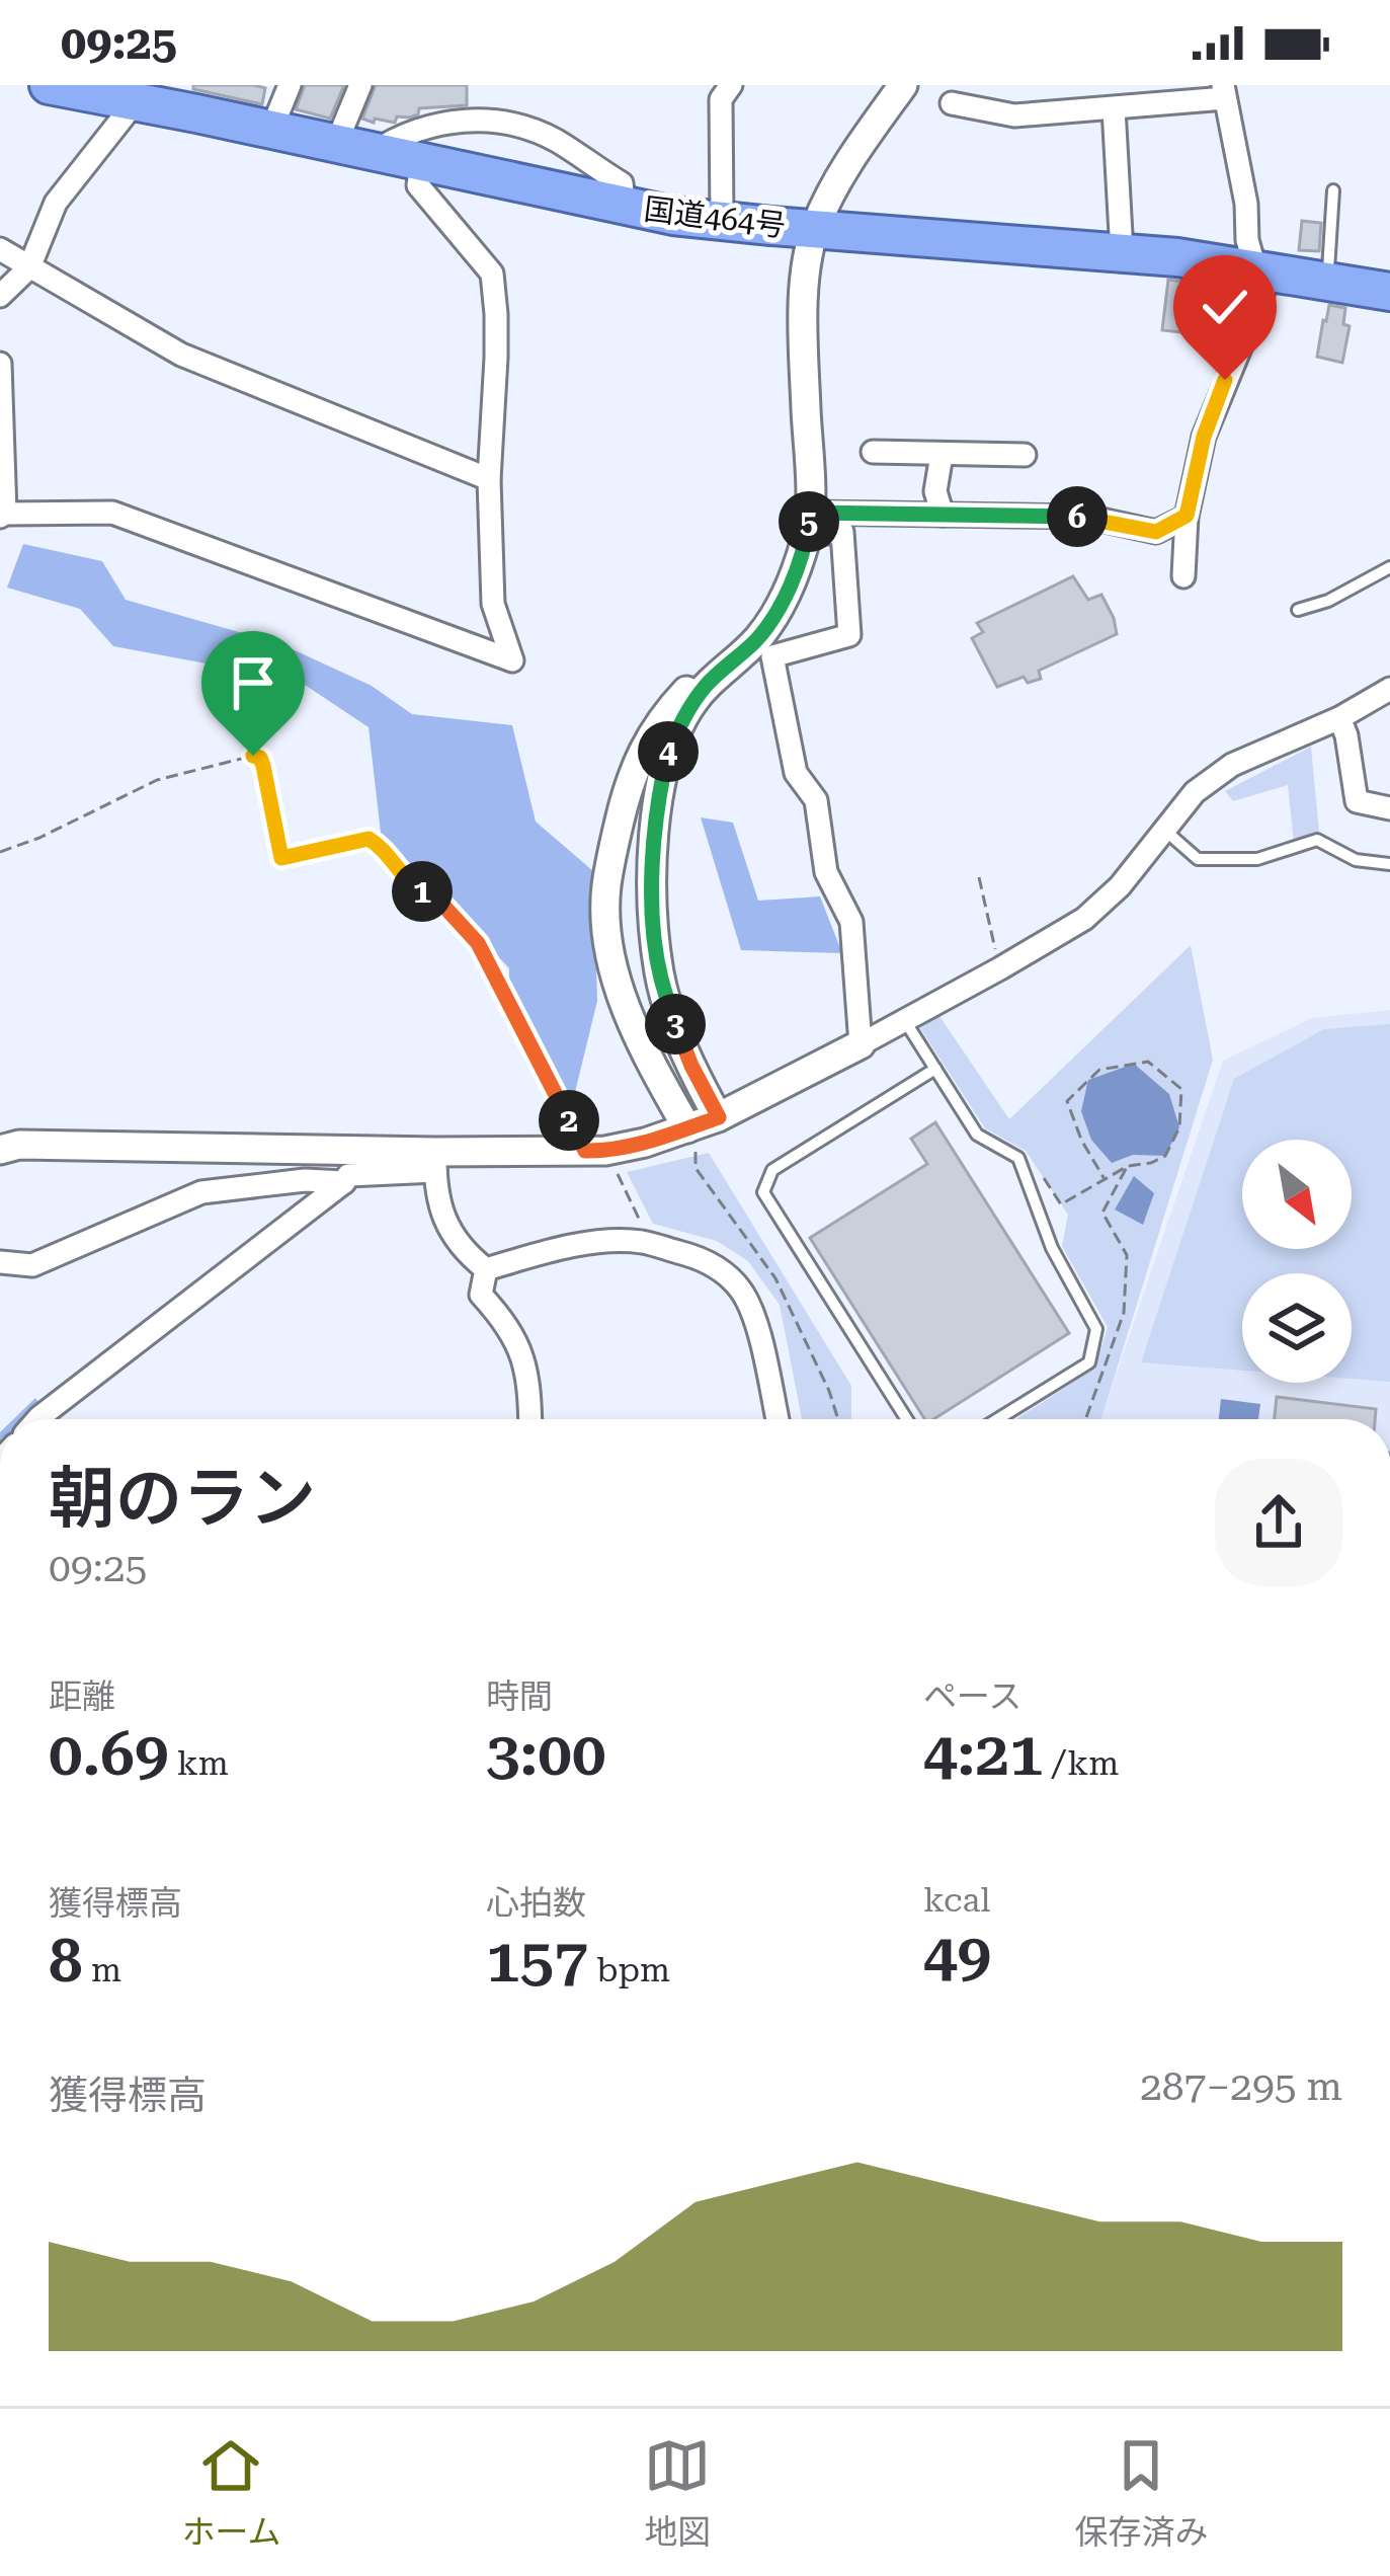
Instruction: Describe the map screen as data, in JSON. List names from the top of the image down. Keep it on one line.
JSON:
{"streets":{"highway":["国道464号"]},"north":"bottom right","page":{"status":"09:25","pins":["6","5","4","1","3","2"],"heading":["朝のラン","09:25"],"stats":[["距離","0.69 km"],["時間","3:00"],["ペース","4:21 /km"],["獲得標高","8 m"],["心拍数","157 bpm"],["kcal","49"]],"chart":["獲得標高","287–295 m"],"tabs":["ホーム","地図","保存済み"]}}
